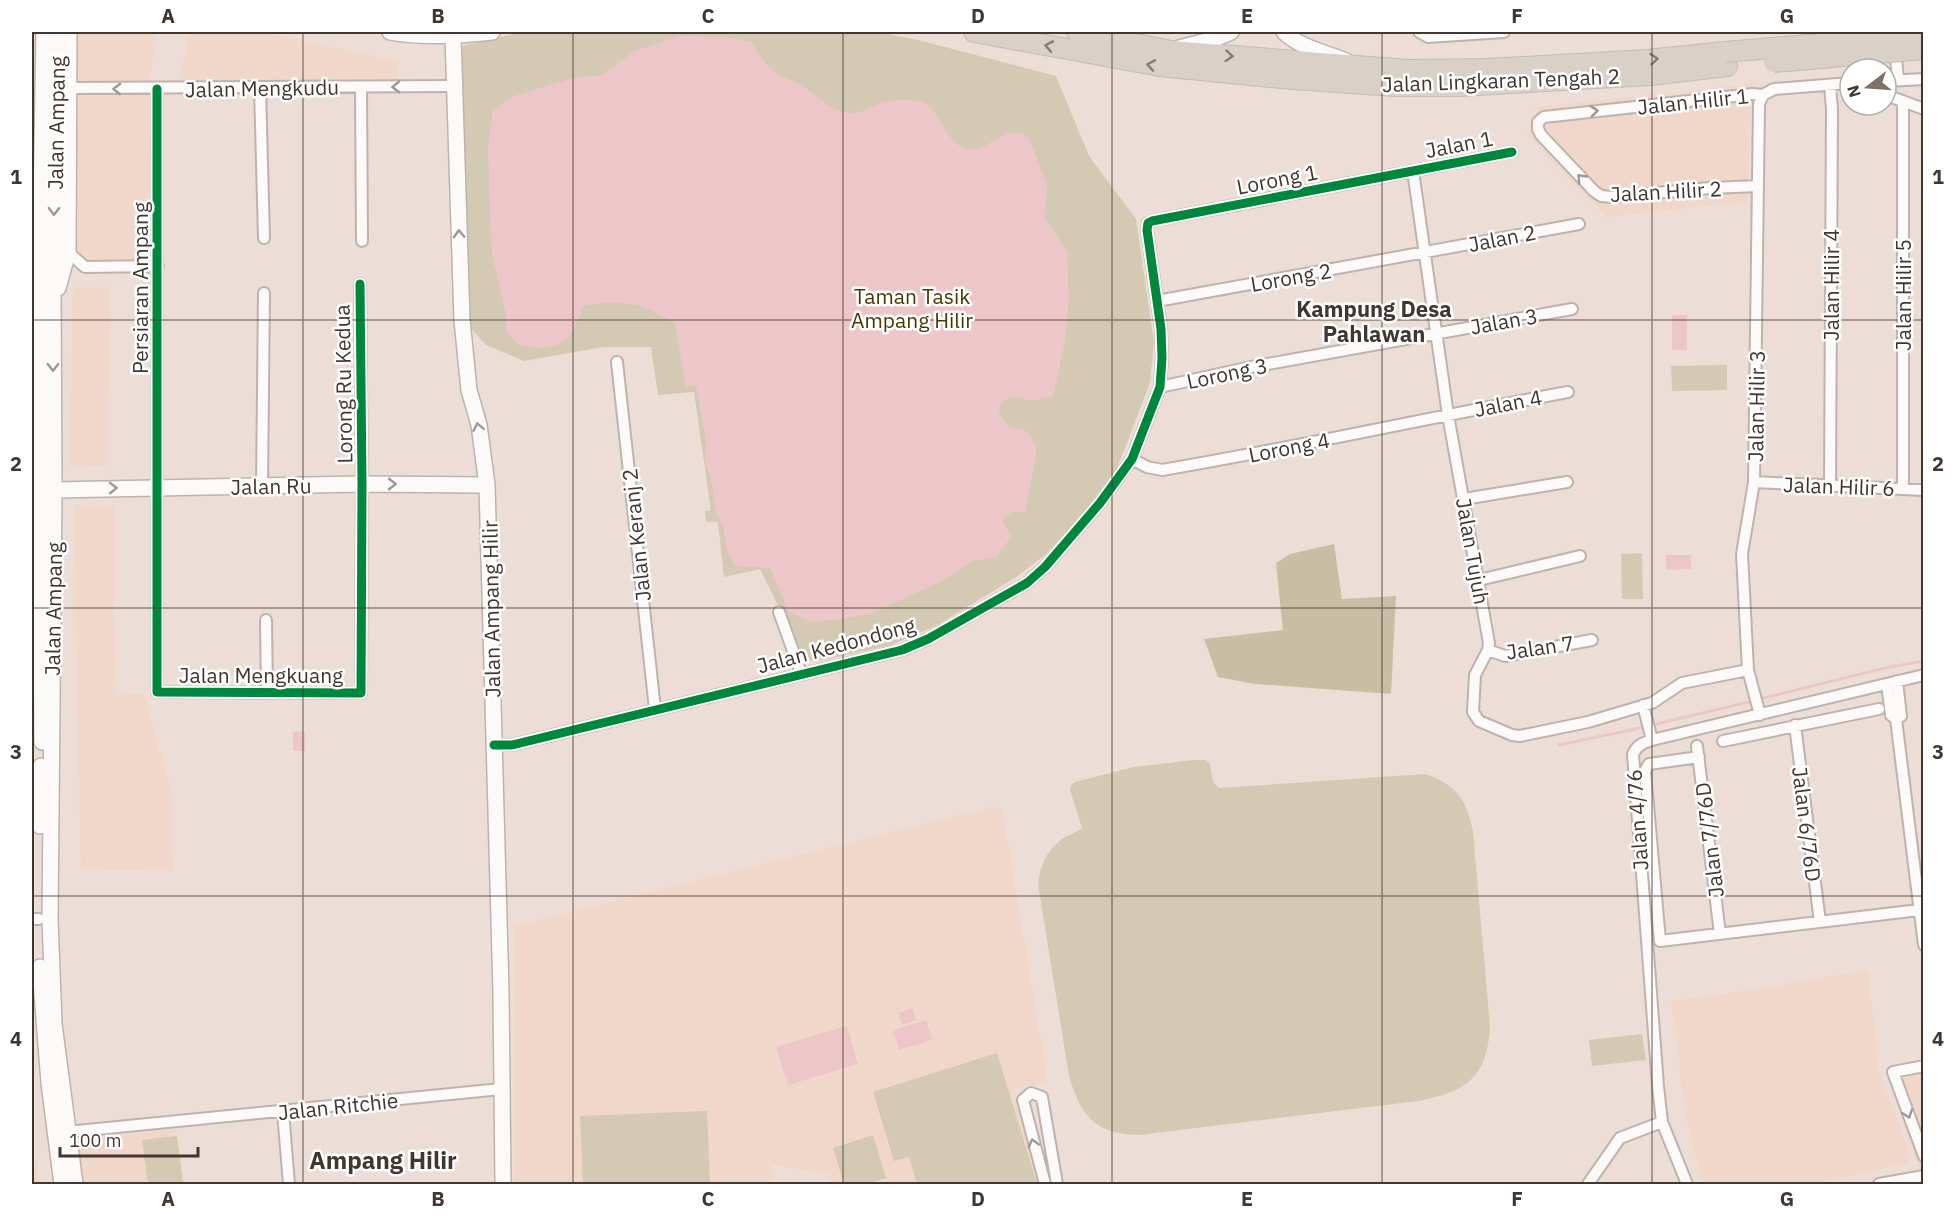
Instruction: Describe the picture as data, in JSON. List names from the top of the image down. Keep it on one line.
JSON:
{"streets":{"highway":["Jalan Lingkaran Tengah 2"],"main road":["Jalan Ampang","Jalan Ru","Jalan Ampang Hilir"],"street":["Jalan Mengkudu","Jalan Hilir 1","Jalan 1","Lorong 1","Jalan Hilir 2","Jalan 2","Lorong 2","Jalan Hilir 4","Persiaran Ampang","Jalan Hilir 5","Jalan 3","Lorong 3","Lorong Ru Kedua","Jalan 4","Jalan Hilir 3","Lorong 4","Jalan Hilir 6","Jalan Keranj 2","Jalan Tujuh","Jalan Kedondong","Jalan 7","Jalan Mengkuang","Jalan 4/76","Jalan 6/76D","Jalan 7/76D","Jalan Ritchie"]},"crossings":[["Jalan Mengkudu","Persiaran Ampang"],["Jalan Mengkudu","Jalan Ampang Hilir"],["Jalan Hilir 1","Jalan Hilir 2"],["Jalan Hilir 1","Jalan Hilir 4"],["Jalan Hilir 1","Jalan Hilir 3"],["Jalan Ampang","Jalan Ru"],["Jalan Ampang","Jalan Ritchie"],["Jalan 1","Lorong 1"],["Jalan 1","Jalan Tujuh"],["Lorong 1","Jalan Tujuh"],["Lorong 1","Jalan Kedondong"],["Jalan Hilir 2","Jalan Hilir 3"],["Jalan 2","Lorong 2"],["Jalan 2","Jalan Tujuh"],["Lorong 2","Jalan Tujuh"],["Lorong 2","Jalan Kedondong"],["Jalan Hilir 4","Jalan Hilir 6"],["Persiaran Ampang","Jalan Ru"],["Persiaran Ampang","Jalan Mengkuang"],["Jalan Hilir 5","Jalan Hilir 6"],["Jalan 3","Lorong 3"],["Jalan 3","Jalan Tujuh"],["Lorong 3","Jalan Tujuh"],["Lorong 3","Jalan Kedondong"],["Lorong Ru Kedua","Jalan Ru"],["Lorong Ru Kedua","Jalan Mengkuang"],["Jalan 4","Lorong 4"],["Jalan 4","Jalan Tujuh"],["Jalan Hilir 3","Jalan Hilir 6"],["Jalan Hilir 3","Jalan 4/76"],["Lorong 4","Jalan Tujuh"],["Lorong 4","Jalan Kedondong"],["Jalan Ru","Jalan Ampang Hilir"],["Jalan Ru","Jalan Mengkuang"],["Jalan Keranj 2","Jalan Kedondong"],["Jalan Tujuh","Jalan 7"],["Jalan Ampang Hilir","Jalan Kedondong"],["Jalan Ampang Hilir","Jalan Ritchie"]],"one_way":["Jalan Mengkudu","Jalan Hilir 1","Jalan Hilir 2","Jalan Ru"],"districts":["Kampung Desa Pahlawan","Ampang Hilir"],"parks":["Taman Tasik Ampang Hilir"],"scale_bar":"100 m","north":"left","grid":{"columns":["A","B","C","D","E","F","G"],"rows":["1","2","3","4"]}}
